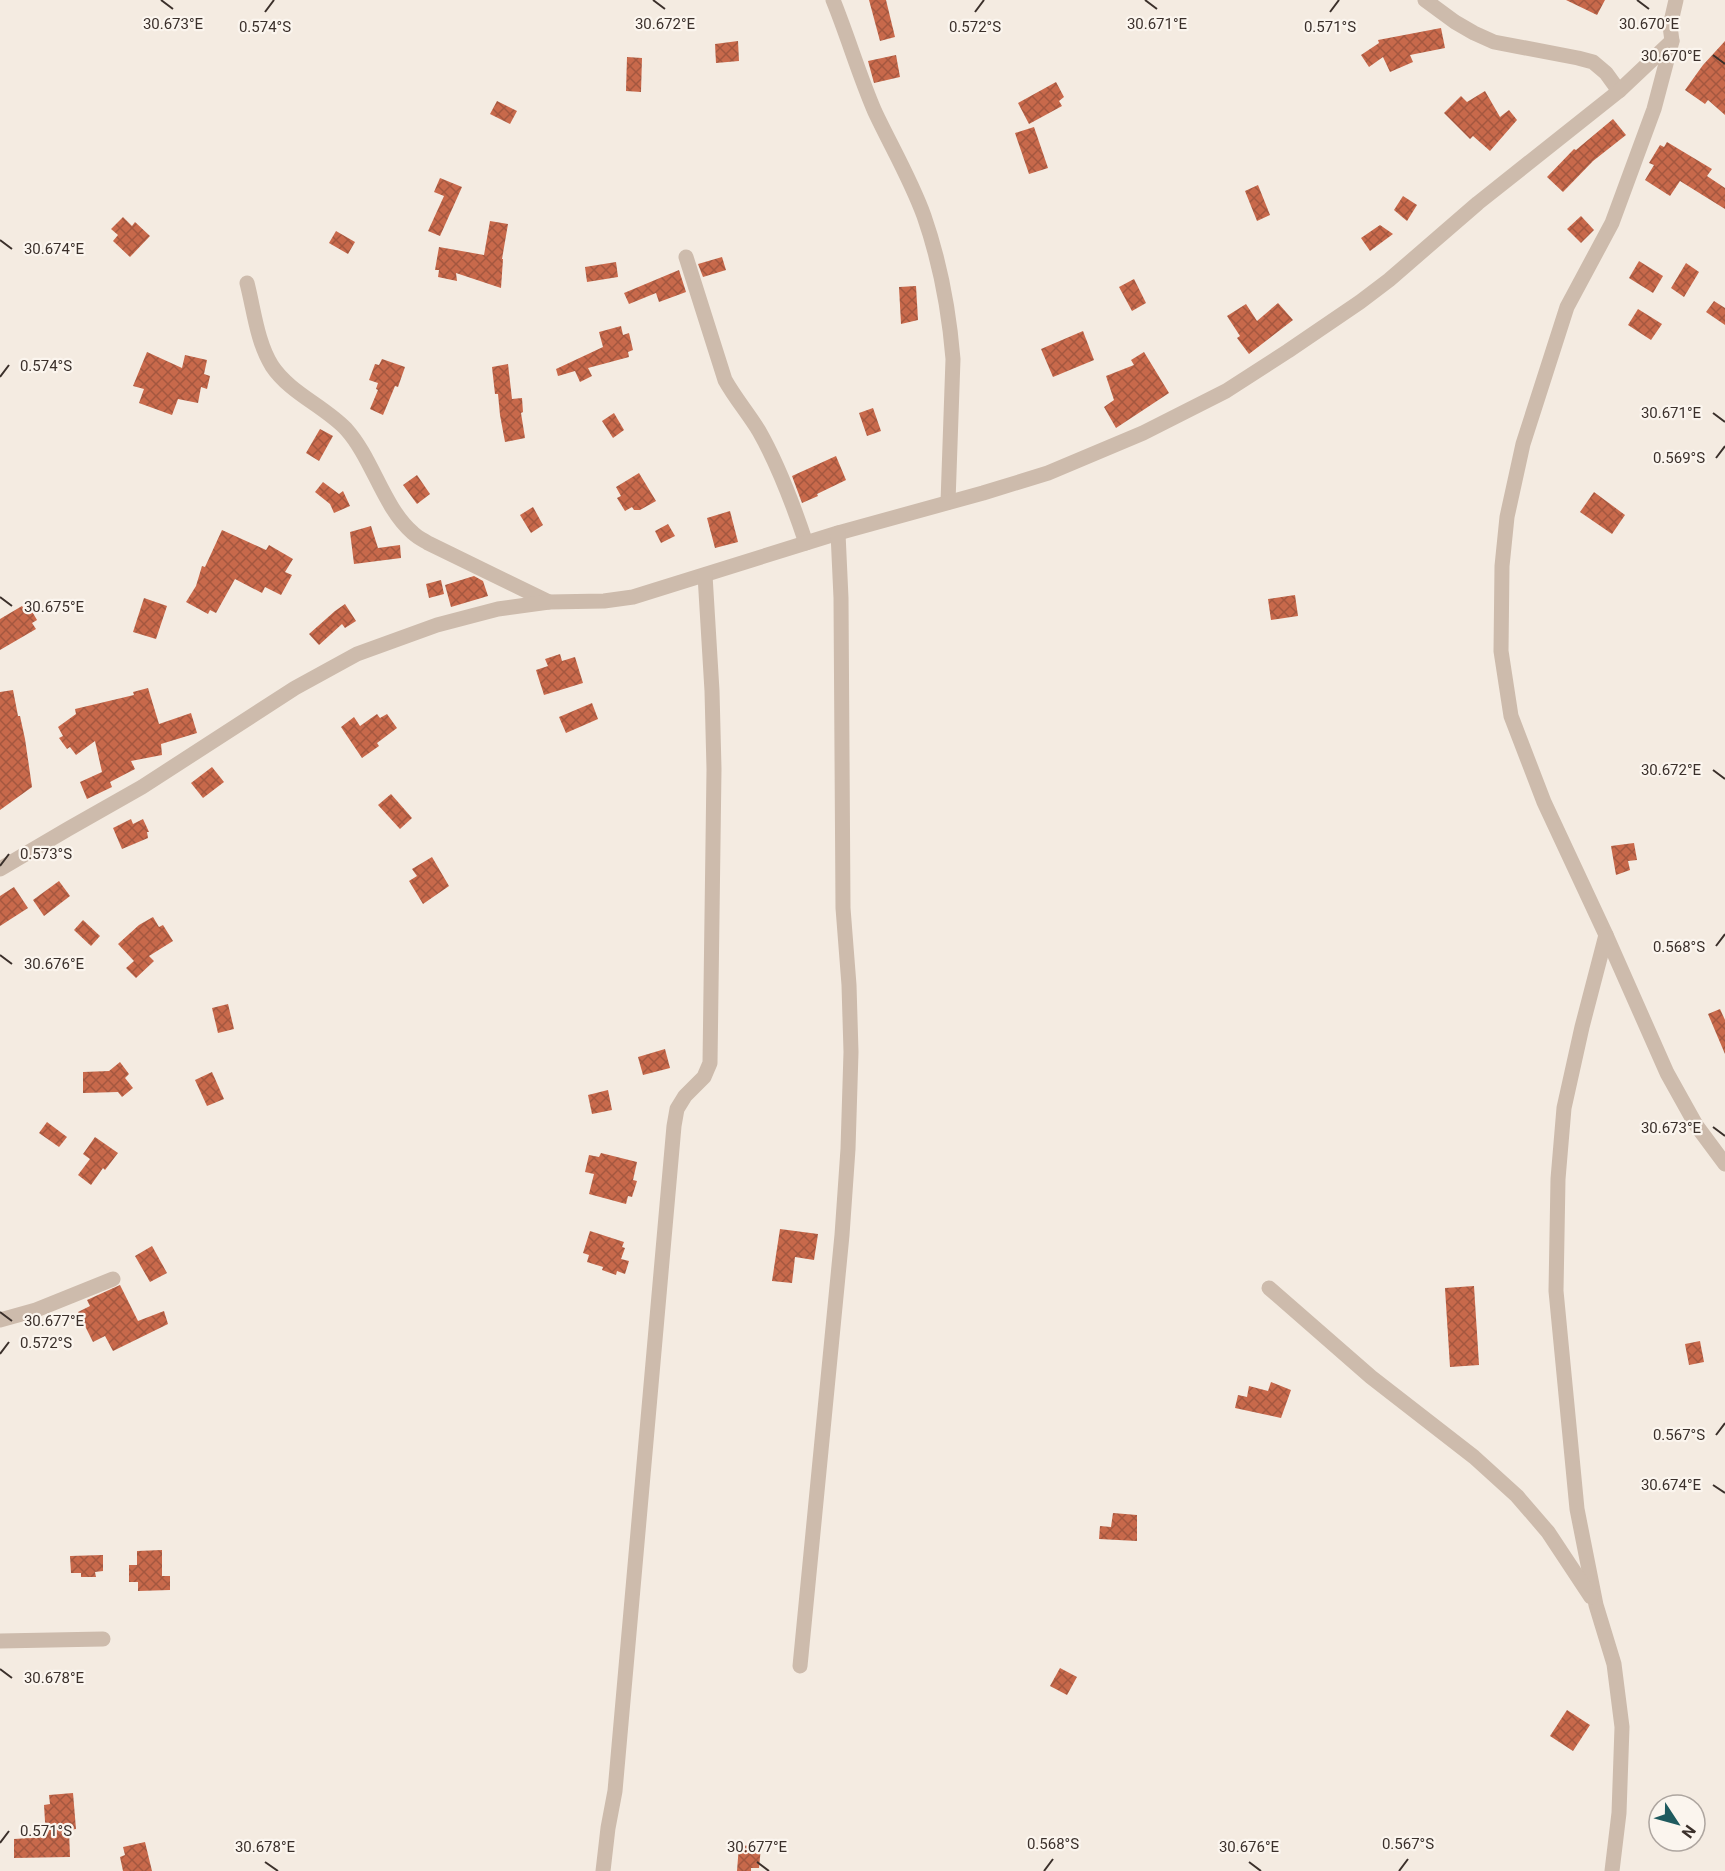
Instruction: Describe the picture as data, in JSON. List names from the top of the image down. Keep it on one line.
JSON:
{"north":"bottom right","coordinates":["30.670°E","30.673°E","30.672°E","30.671°E","0.574°S","0.572°S","0.571°S","30.674°E","0.569°S","30.675°E","0.573°S","0.568°S","30.676°E","30.677°E","0.567°S","30.678°E"]}
